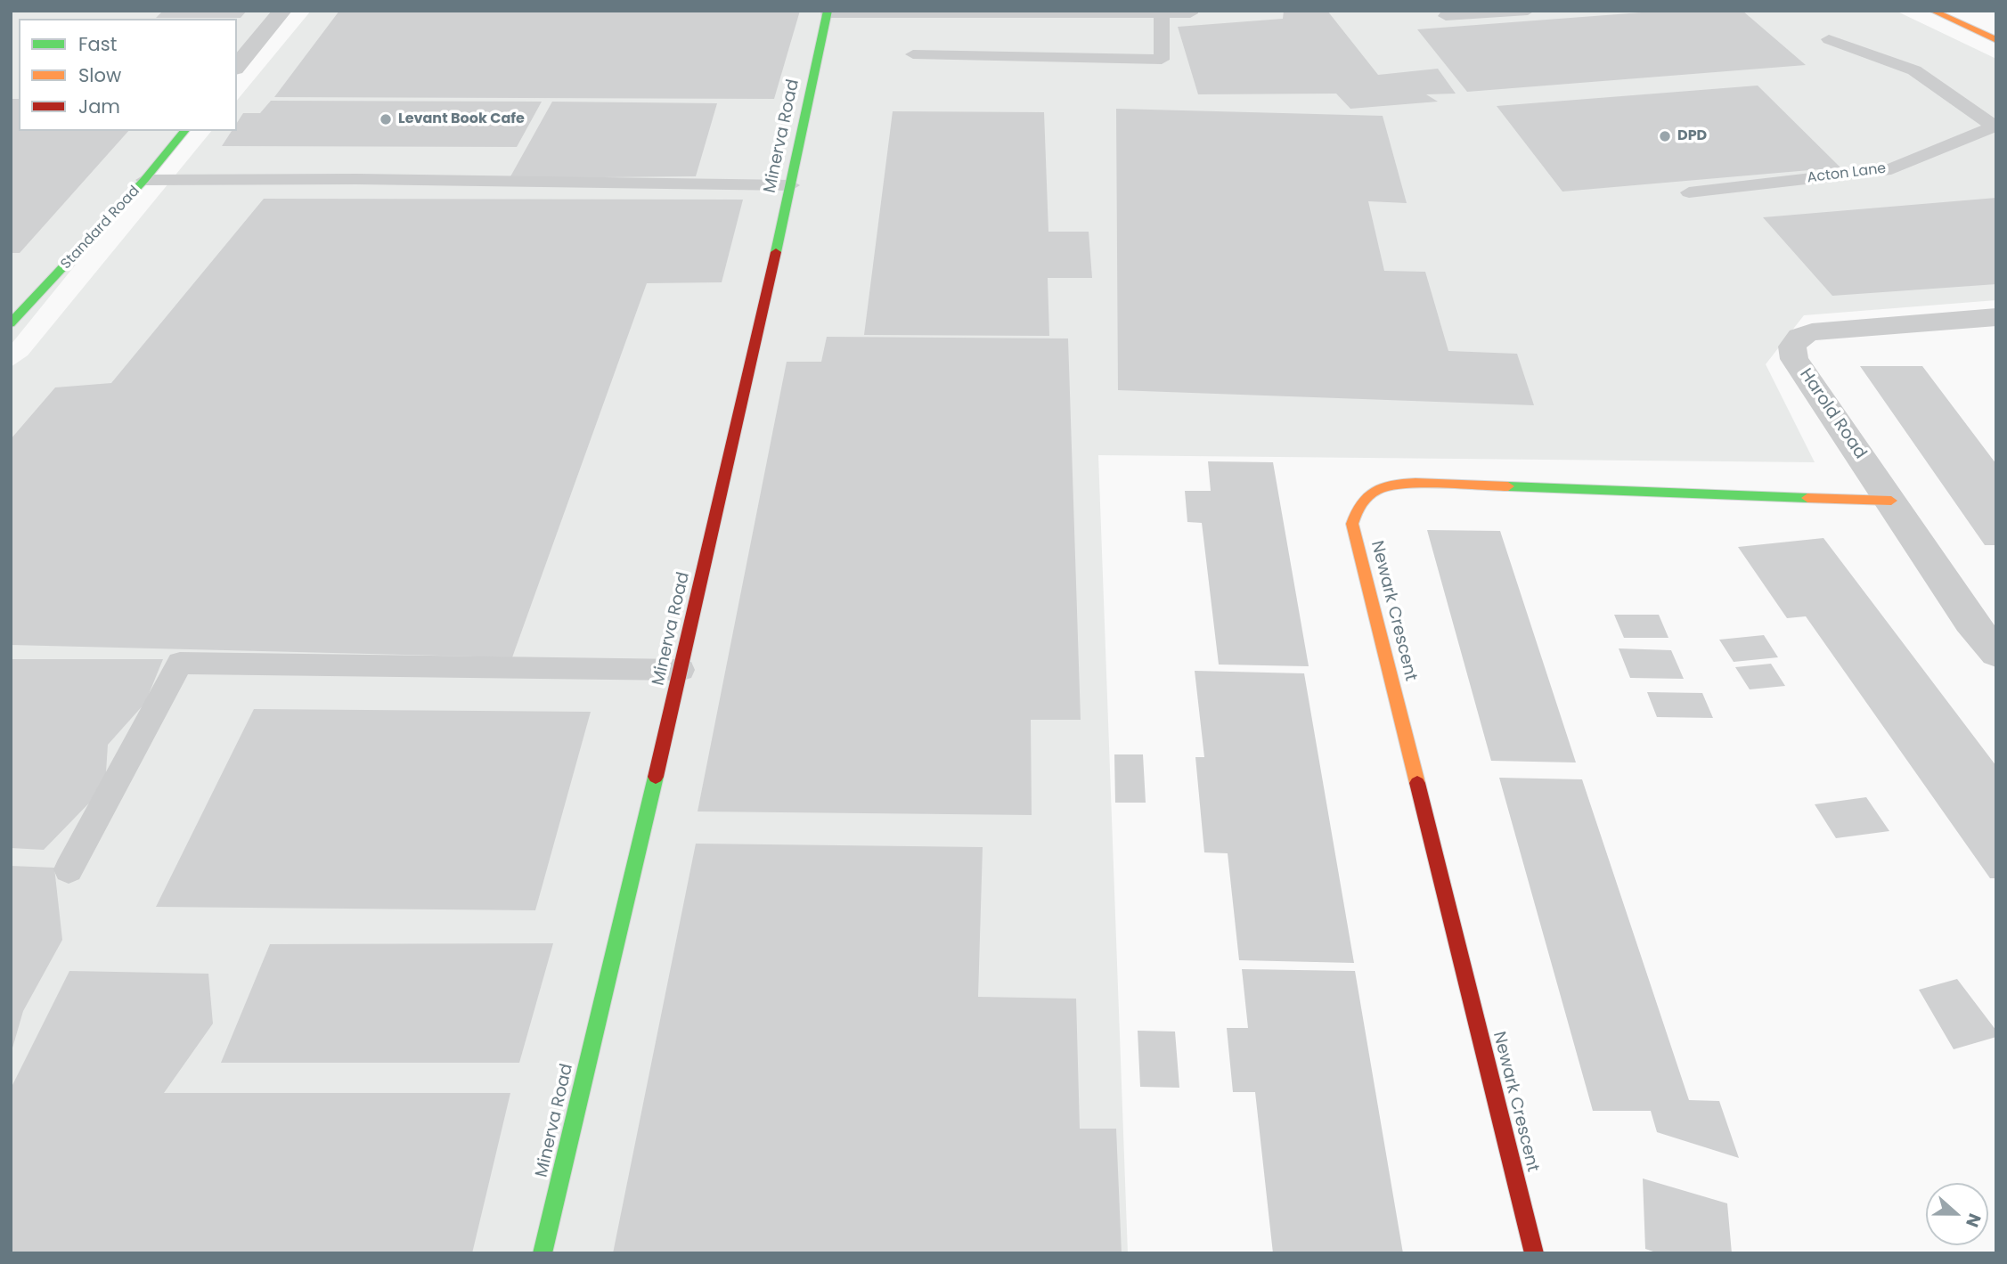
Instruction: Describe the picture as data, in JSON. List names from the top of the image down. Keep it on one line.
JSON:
{"streets":{"street":["Minerva Road","Standard Road","Harold Road","Newark Crescent"],"lane":["Acton Lane"]},"crossings":[["Harold Road","Newark Crescent"]],"places":["Levant Book Cafe","DPD"],"legend":["Fast","Slow","Jam"],"north":"right"}
